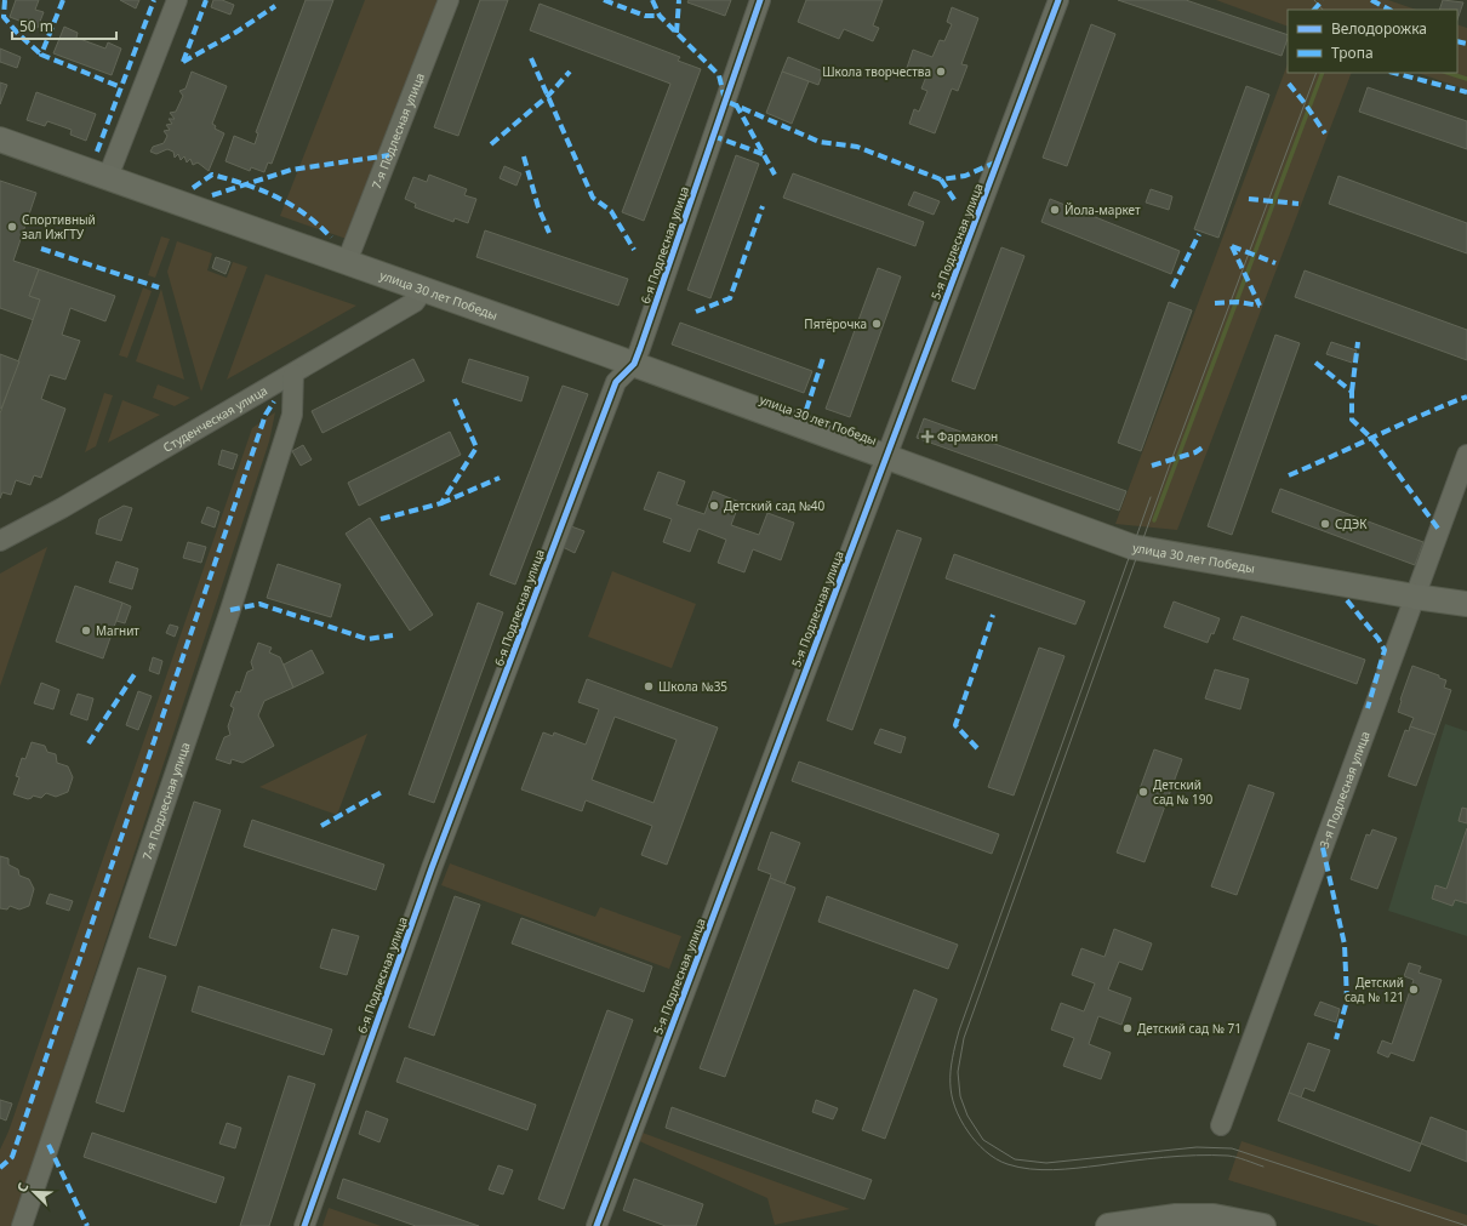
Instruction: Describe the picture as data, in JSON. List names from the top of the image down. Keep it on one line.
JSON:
{"streets":{"main road":["улица 30 лет Победы"],"street":["7-я Подлесная улица","5-я Подлесная улица","6-я Подлесная улица","Студенческая улица","3-я Подлесная улица"]},"crossings":[["7-я Подлесная улица","улица 30 лет Победы"],["7-я Подлесная улица","Студенческая улица"],["5-я Подлесная улица","улица 30 лет Победы"],["6-я Подлесная улица","улица 30 лет Победы"],["улица 30 лет Победы","Студенческая улица"],["улица 30 лет Победы","3-я Подлесная улица"]],"places":{"other":["Школа творчества","Йола-маркет","Спортивный зал ИжГТУ","Пятёрочка","Детский сад №40","СДЭК","Магнит","Школа №35","Детский сад № 190","Детский сад № 121","Детский сад № 71"],"health":["Фармакон"]},"legend":["Велодорожка","Тропа"],"scale_bar":"50 m","north":"top left"}
